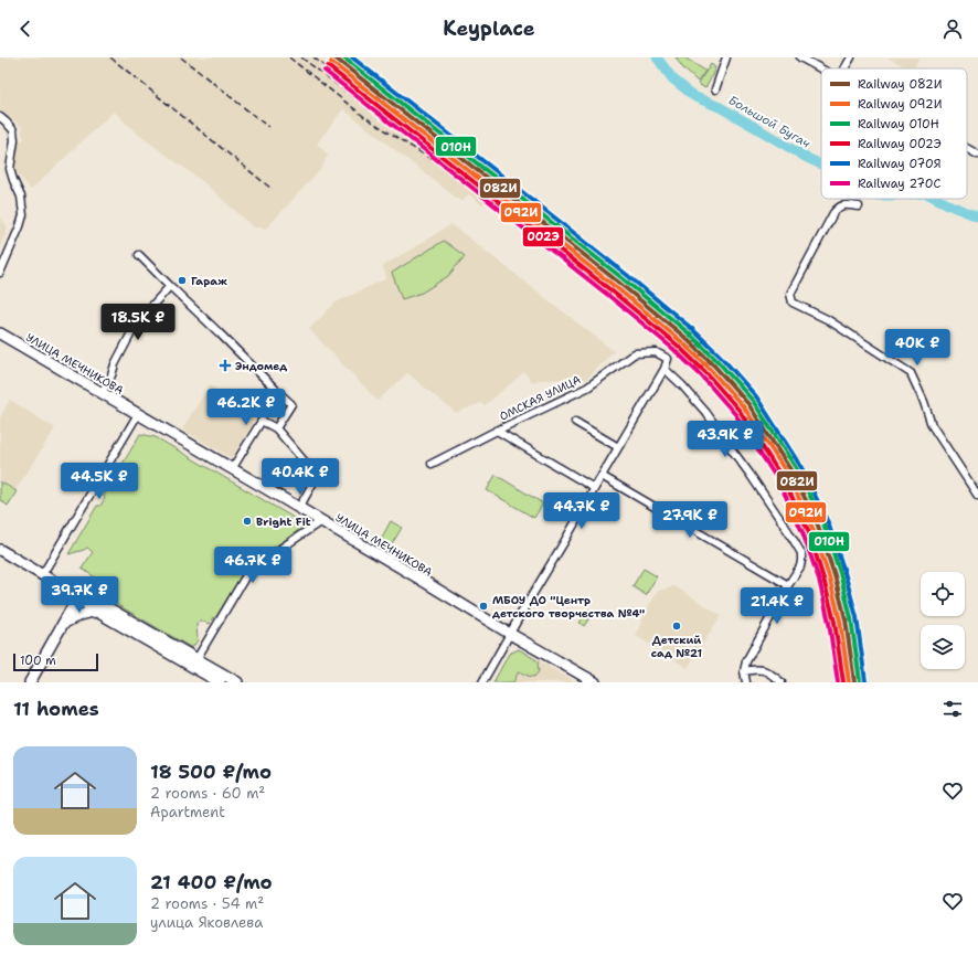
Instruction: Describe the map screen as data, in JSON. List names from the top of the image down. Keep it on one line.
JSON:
{"streets":{"street":["УЛИЦА МЕЧНИКОВА","ОМСКАЯ УЛИЦА"]},"water":["Большой Бугач"],"places":{"other":["Гараж","Bright Fit","МБОУ ДО \"Центр детского творчества №4\"","Детский сад №21"],"health":["Эндомед"]},"lines":["rail line 082И","rail line 010Н","rail line 070Я","rail line 092И","rail line 002Э","rail line 270С"],"legend":["Railway 082И","Railway 092И","Railway 010Н","Railway 002Э","Railway 070Я","Railway 270С"],"scale_bar":"100 m","page":{"header":"Keyplace","price":["18.5K ₽","40K ₽","46.2K ₽","43.9K ₽","40.4K ₽","44.5K ₽","44.7K ₽","27.9K ₽","46.7K ₽","39.7K ₽","21.4K ₽"],"scale":"100 m","heading":"11 homes","list":[{"name":"18 500 ₽/mo","note":"2 rooms · 60 m² · Apartment"},{"name":"21 400 ₽/mo","note":"2 rooms · 54 m² · улица Яковлева"}]}}
